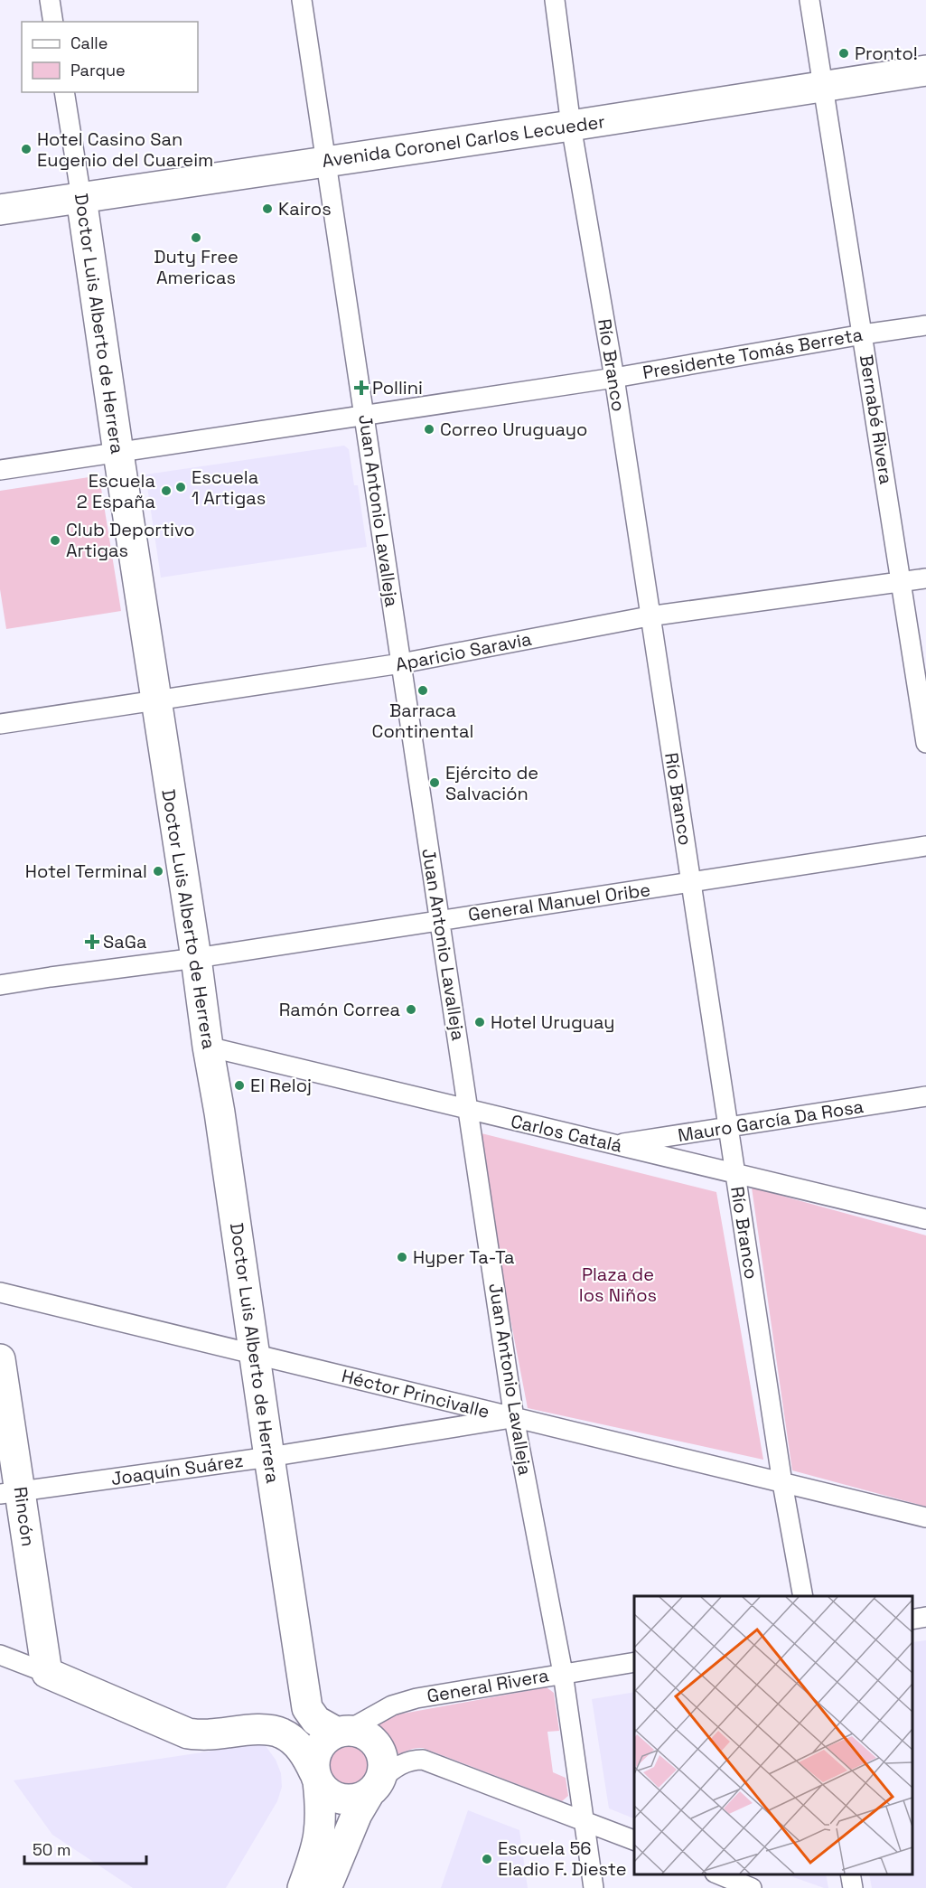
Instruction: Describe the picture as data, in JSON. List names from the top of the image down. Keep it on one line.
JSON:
{"streets":{"main road":["Avenida Coronel Carlos Lecueder","Doctor Luis Alberto de Herrera","Rincón"],"street":["Presidente Tomás Berreta","Río Branco","Bernabé Rivera","Juan Antonio Lavalleja","Aparicio Saravia","General Manuel Oribe","Mauro García Da Rosa","Carlos Catalá","Héctor Princivalle","Joaquín Suárez","General Rivera"]},"crossings":[["Avenida Coronel Carlos Lecueder","Doctor Luis Alberto de Herrera"],["Avenida Coronel Carlos Lecueder","Río Branco"],["Avenida Coronel Carlos Lecueder","Bernabé Rivera"],["Avenida Coronel Carlos Lecueder","Juan Antonio Lavalleja"],["Doctor Luis Alberto de Herrera","Presidente Tomás Berreta"],["Doctor Luis Alberto de Herrera","Aparicio Saravia"],["Doctor Luis Alberto de Herrera","General Manuel Oribe"],["Doctor Luis Alberto de Herrera","Carlos Catalá"],["Doctor Luis Alberto de Herrera","Héctor Princivalle"],["Doctor Luis Alberto de Herrera","Joaquín Suárez"],["Doctor Luis Alberto de Herrera","General Rivera"],["Presidente Tomás Berreta","Río Branco"],["Presidente Tomás Berreta","Bernabé Rivera"],["Presidente Tomás Berreta","Juan Antonio Lavalleja"],["Río Branco","Aparicio Saravia"],["Río Branco","General Manuel Oribe"],["Río Branco","Mauro García Da Rosa"],["Río Branco","Carlos Catalá"],["Río Branco","Héctor Princivalle"],["Bernabé Rivera","Aparicio Saravia"],["Juan Antonio Lavalleja","Aparicio Saravia"],["Juan Antonio Lavalleja","General Manuel Oribe"],["Juan Antonio Lavalleja","Carlos Catalá"],["Juan Antonio Lavalleja","Héctor Princivalle"],["Juan Antonio Lavalleja","Joaquín Suárez"],["Juan Antonio Lavalleja","General Rivera"],["Mauro García Da Rosa","Carlos Catalá"],["Héctor Princivalle","Joaquín Suárez"],["Joaquín Suárez","Rincón"]],"parks":["Plaza de los Niños"],"places":{"other":["Pronto!","Hotel Casino San Eugenio del Cuareim","Kairos","Duty Free Americas","Correo Uruguayo","Escuela 1 Artigas","Escuela 2 España","Club Deportivo Artigas","Barraca Continental","Ejército de Salvación","Hotel Terminal","Ramón Correa","Hotel Uruguay","El Reloj","Hyper Ta-Ta","Escuela 56 Eladio F. Dieste"],"health":["Pollini","SaGa"]},"legend":["Calle","Parque"],"scale_bar":"50 m"}
